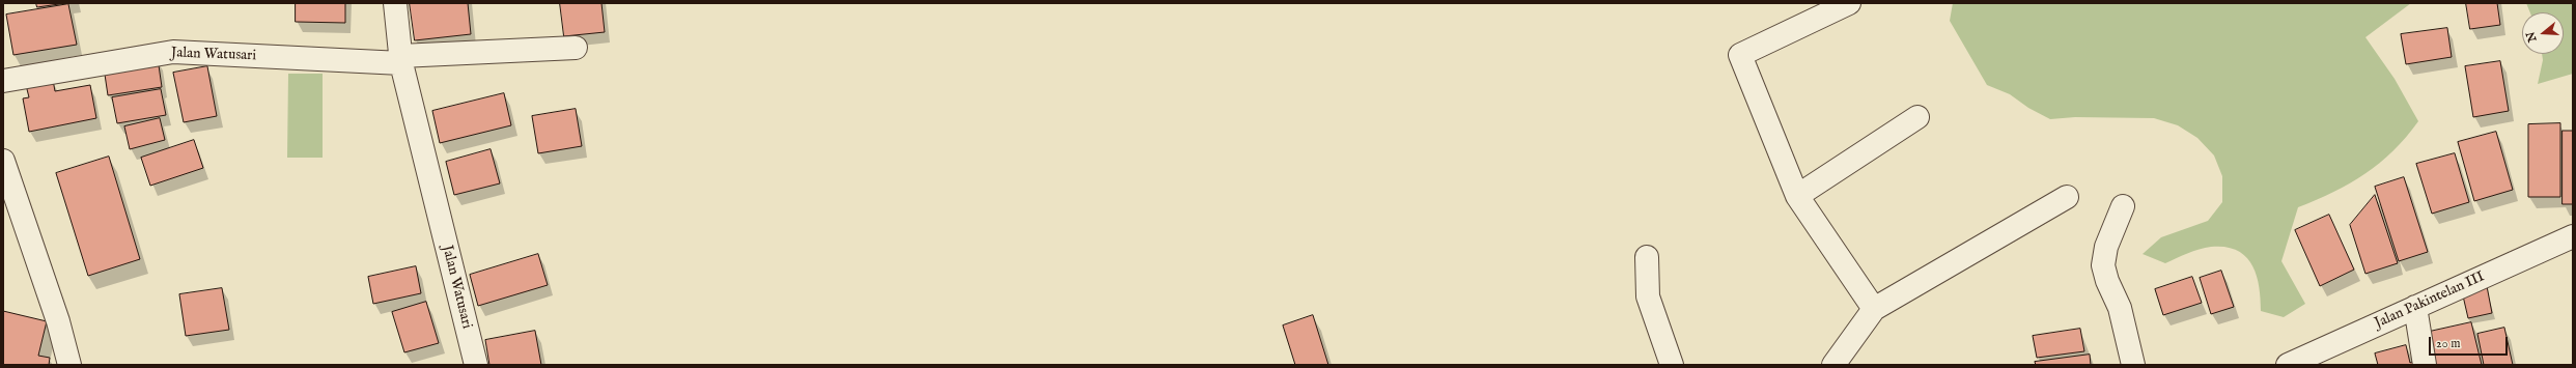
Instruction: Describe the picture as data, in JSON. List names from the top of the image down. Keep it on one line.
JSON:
{"streets":{"street":["Jalan Watusari","Jalan Pakintelan III"]},"scale_bar":"20 m","north":"left"}
